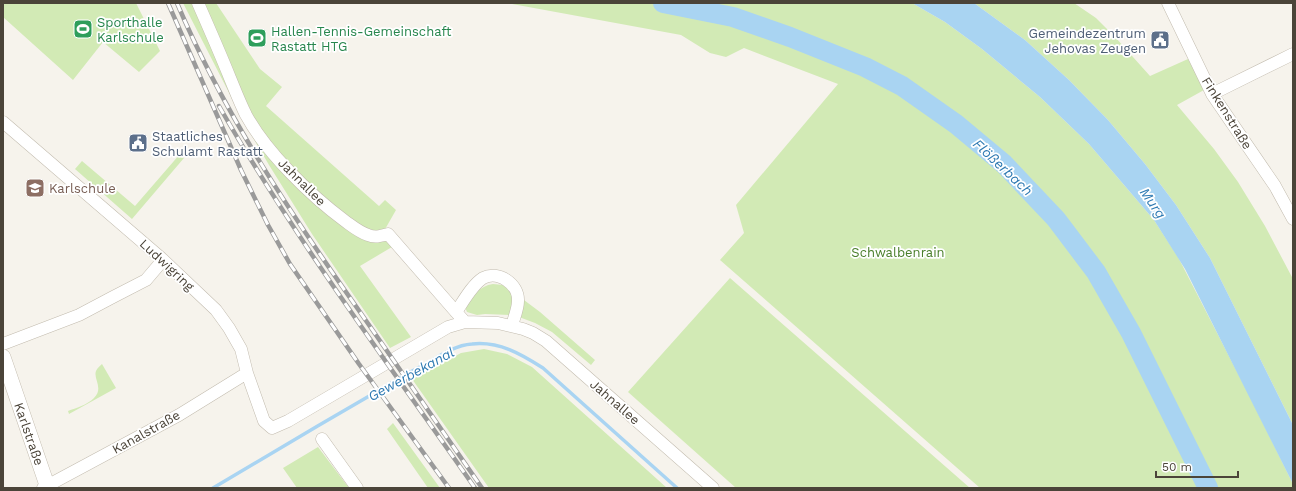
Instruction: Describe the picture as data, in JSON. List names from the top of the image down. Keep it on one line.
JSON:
{"streets":{"street":["Finkenstraße","Jahnallee","Ludwigring","Kanalstraße","Karlstraße"]},"crossings":[["Jahnallee","Ludwigring"],["Ludwigring","Kanalstraße"],["Kanalstraße","Karlstraße"]],"water":["Flößerbach","Murg","Gewerbekanal"],"parks":["Schwalbenrain"],"places":{"sports":["Sporthalle Karlschule","Hallen-Tennis-Gemeinschaft Rastatt HTG"],"public building":["Gemeindezentrum Jehovas Zeugen","Staatliches Schulamt Rastatt"],"school or university":["Karlschule"]},"scale_bar":"50 m"}
